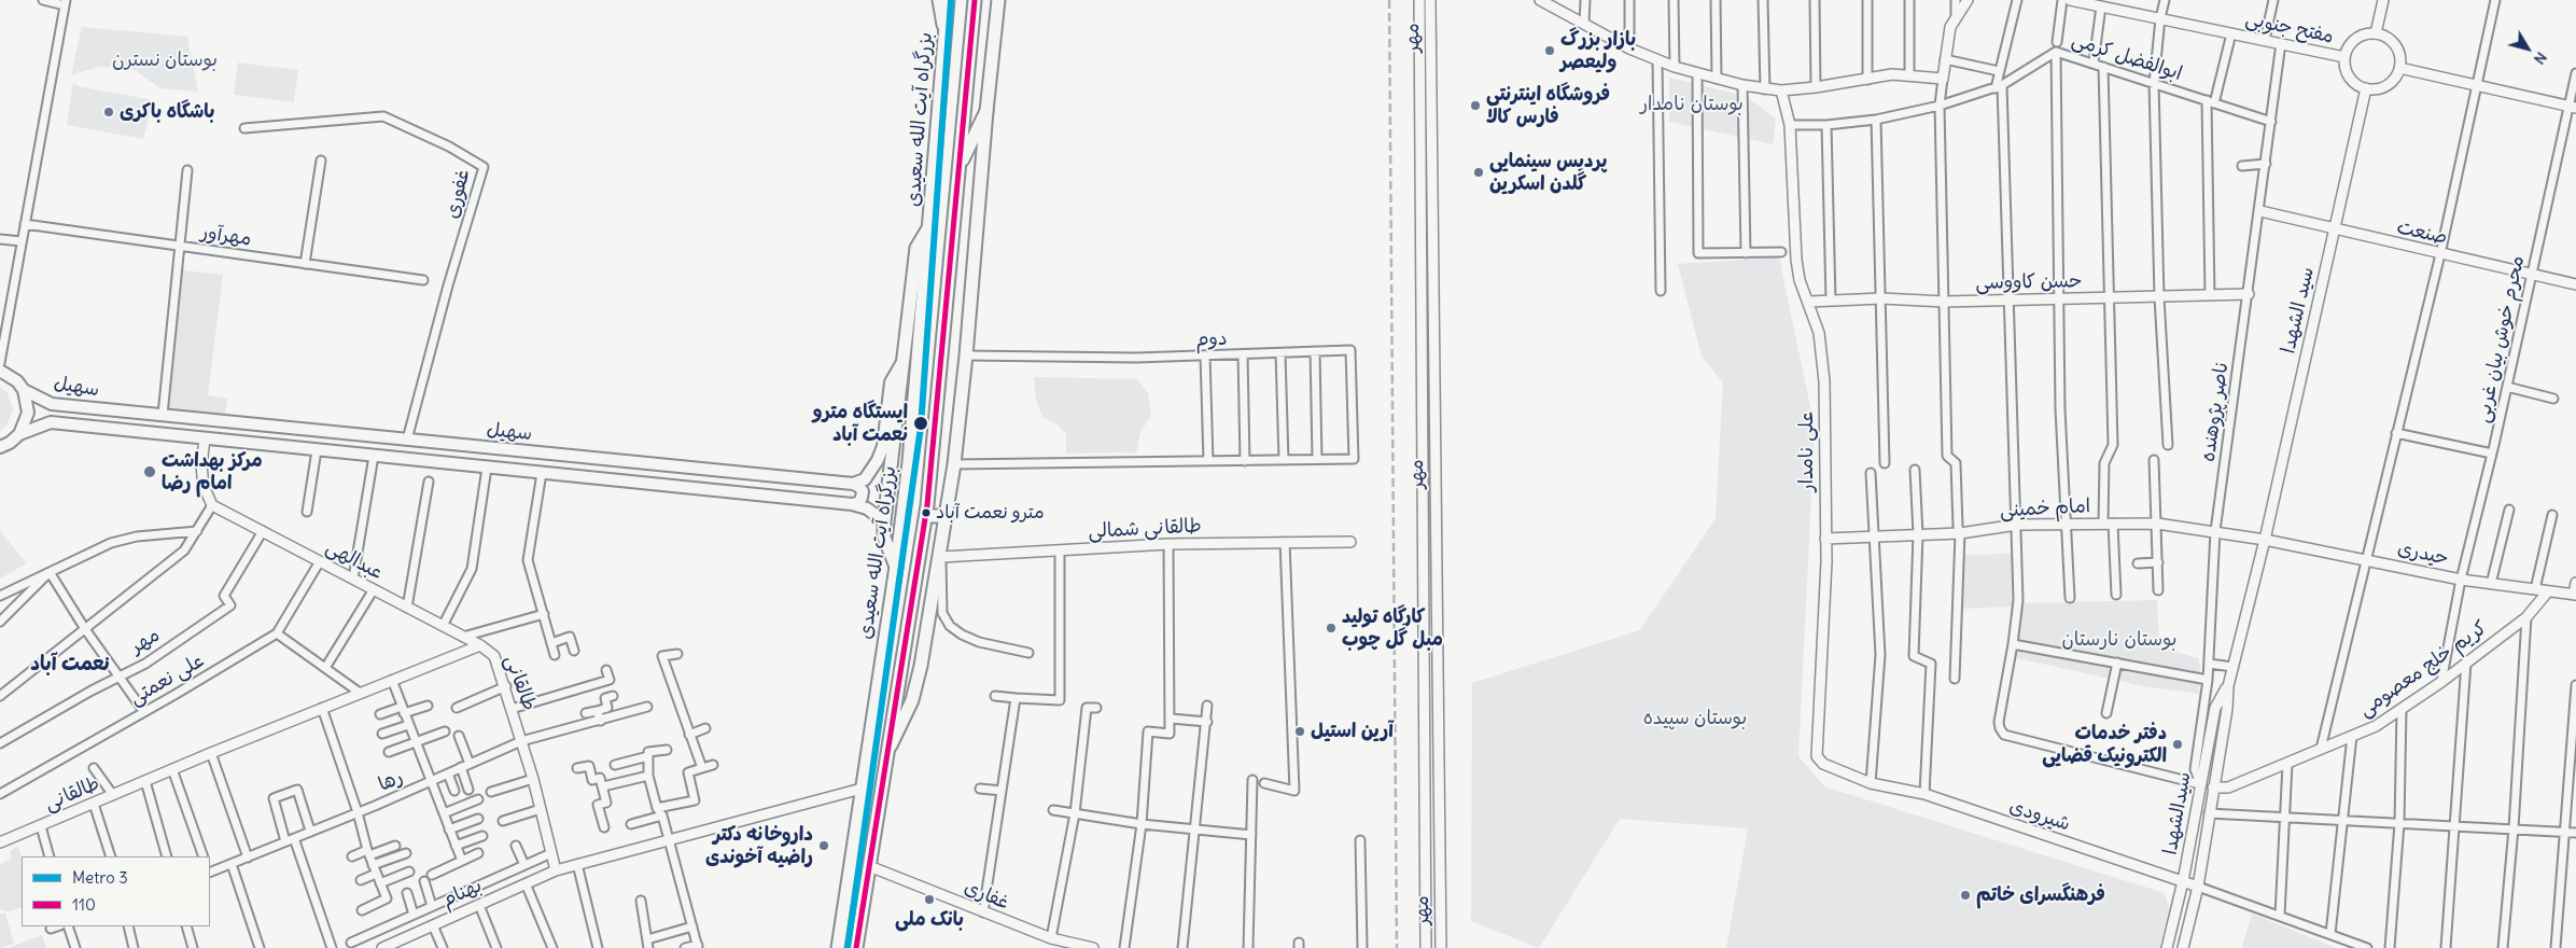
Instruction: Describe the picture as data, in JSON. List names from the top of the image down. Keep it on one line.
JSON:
{"streets":{"main road":["بزرگراه آیت الله سعیدی","سهیل"],"street":["مفتح جنوبی","مهر","ابوالفضل کرمی","غفوری","صنعت","مهرآور","حسن کاووسی","سید الشهدا","دوم","محرم خوش بیان غربی","ناصر پژوهنده","علی نامدار","امام خمینی","طالقانی شمالی","حیدری","عبدالهی","کریم خلج معصومی","علی نعمتی","طالقانی","رها","سیدالشهدا","شیرودی","بهنام","غفاری"]},"crossings":[["مفتح جنوبی","سید الشهدا"],["مفتح جنوبی","ناصر پژوهنده"],["مهر","عبدالهی"],["ابوالفضل کرمی","ناصر پژوهنده"],["ابوالفضل کرمی","علی نامدار"],["غفوری","سهیل"],["صنعت","سید الشهدا"],["صنعت","محرم خوش بیان غربی"],["صنعت","ناصر پژوهنده"],["حسن کاووسی","ناصر پژوهنده"],["حسن کاووسی","علی نامدار"],["سید الشهدا","امام خمینی"],["سید الشهدا","حیدری"],["سید الشهدا","سیدالشهدا"],["محرم خوش بیان غربی","حیدری"],["محرم خوش بیان غربی","کریم خلج معصومی"],["ناصر پژوهنده","امام خمینی"],["ناصر پژوهنده","سیدالشهدا"],["علی نامدار","امام خمینی"],["علی نامدار","شیرودی"],["امام خمینی","حیدری"],["امام خمینی","سیدالشهدا"],["حیدری","کریم خلج معصومی"],["حیدری","سیدالشهدا"],["عبدالهی","علی نعمتی"],["عبدالهی","طالقانی"],["کریم خلج معصومی","سیدالشهدا"],["طالقانی","رها"],["طالقانی","بهنام"],["سیدالشهدا","شیرودی"]],"districts":["نعمت آباد"],"parks":["بوستان نسترن","بوستان نامدار","بوستان نارستان","بوستان سپیده"],"places":["بازار بزرگ ولیعصر","فروشگاه اینترنتی فارس کالا","باشگاه باکری","پردیس سینمایی گلدن اسکرین","ایستگاه مترو نعمت آباد","مرکز بهداشت امام رضا","مترو نعمت آباد","کارگاه تولید مبل گل چوب","آرین استیل","دفتر خدمات الکترونیک قضایی","داروخانه دکتر راضیه آخوندی","فرهنگسرای خاتم","بانک ملی"],"lines":["metro line 3","transit line 110"],"legend":["Metro 3","110"],"north":"bottom right"}
